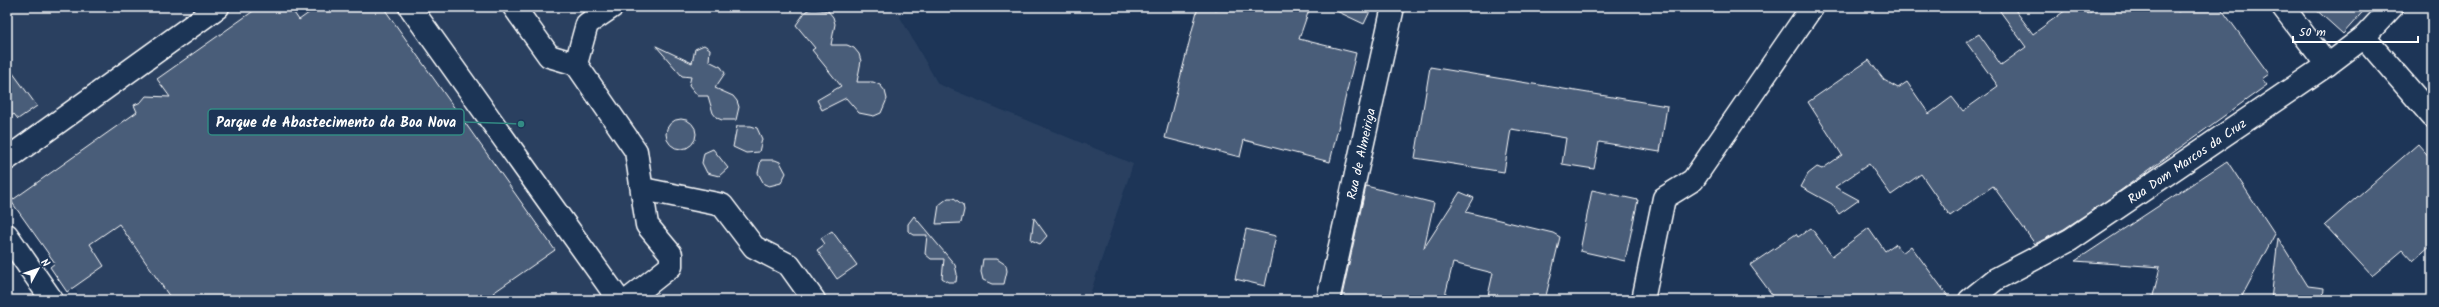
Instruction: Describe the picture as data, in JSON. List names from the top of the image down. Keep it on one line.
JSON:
{"streets":{"street":["Rua de Almeiriga","Rua Dom Marcos da Cruz"]},"places":["Parque de Abastecimento da Boa Nova"],"scale_bar":"50 m","north":"top right"}
